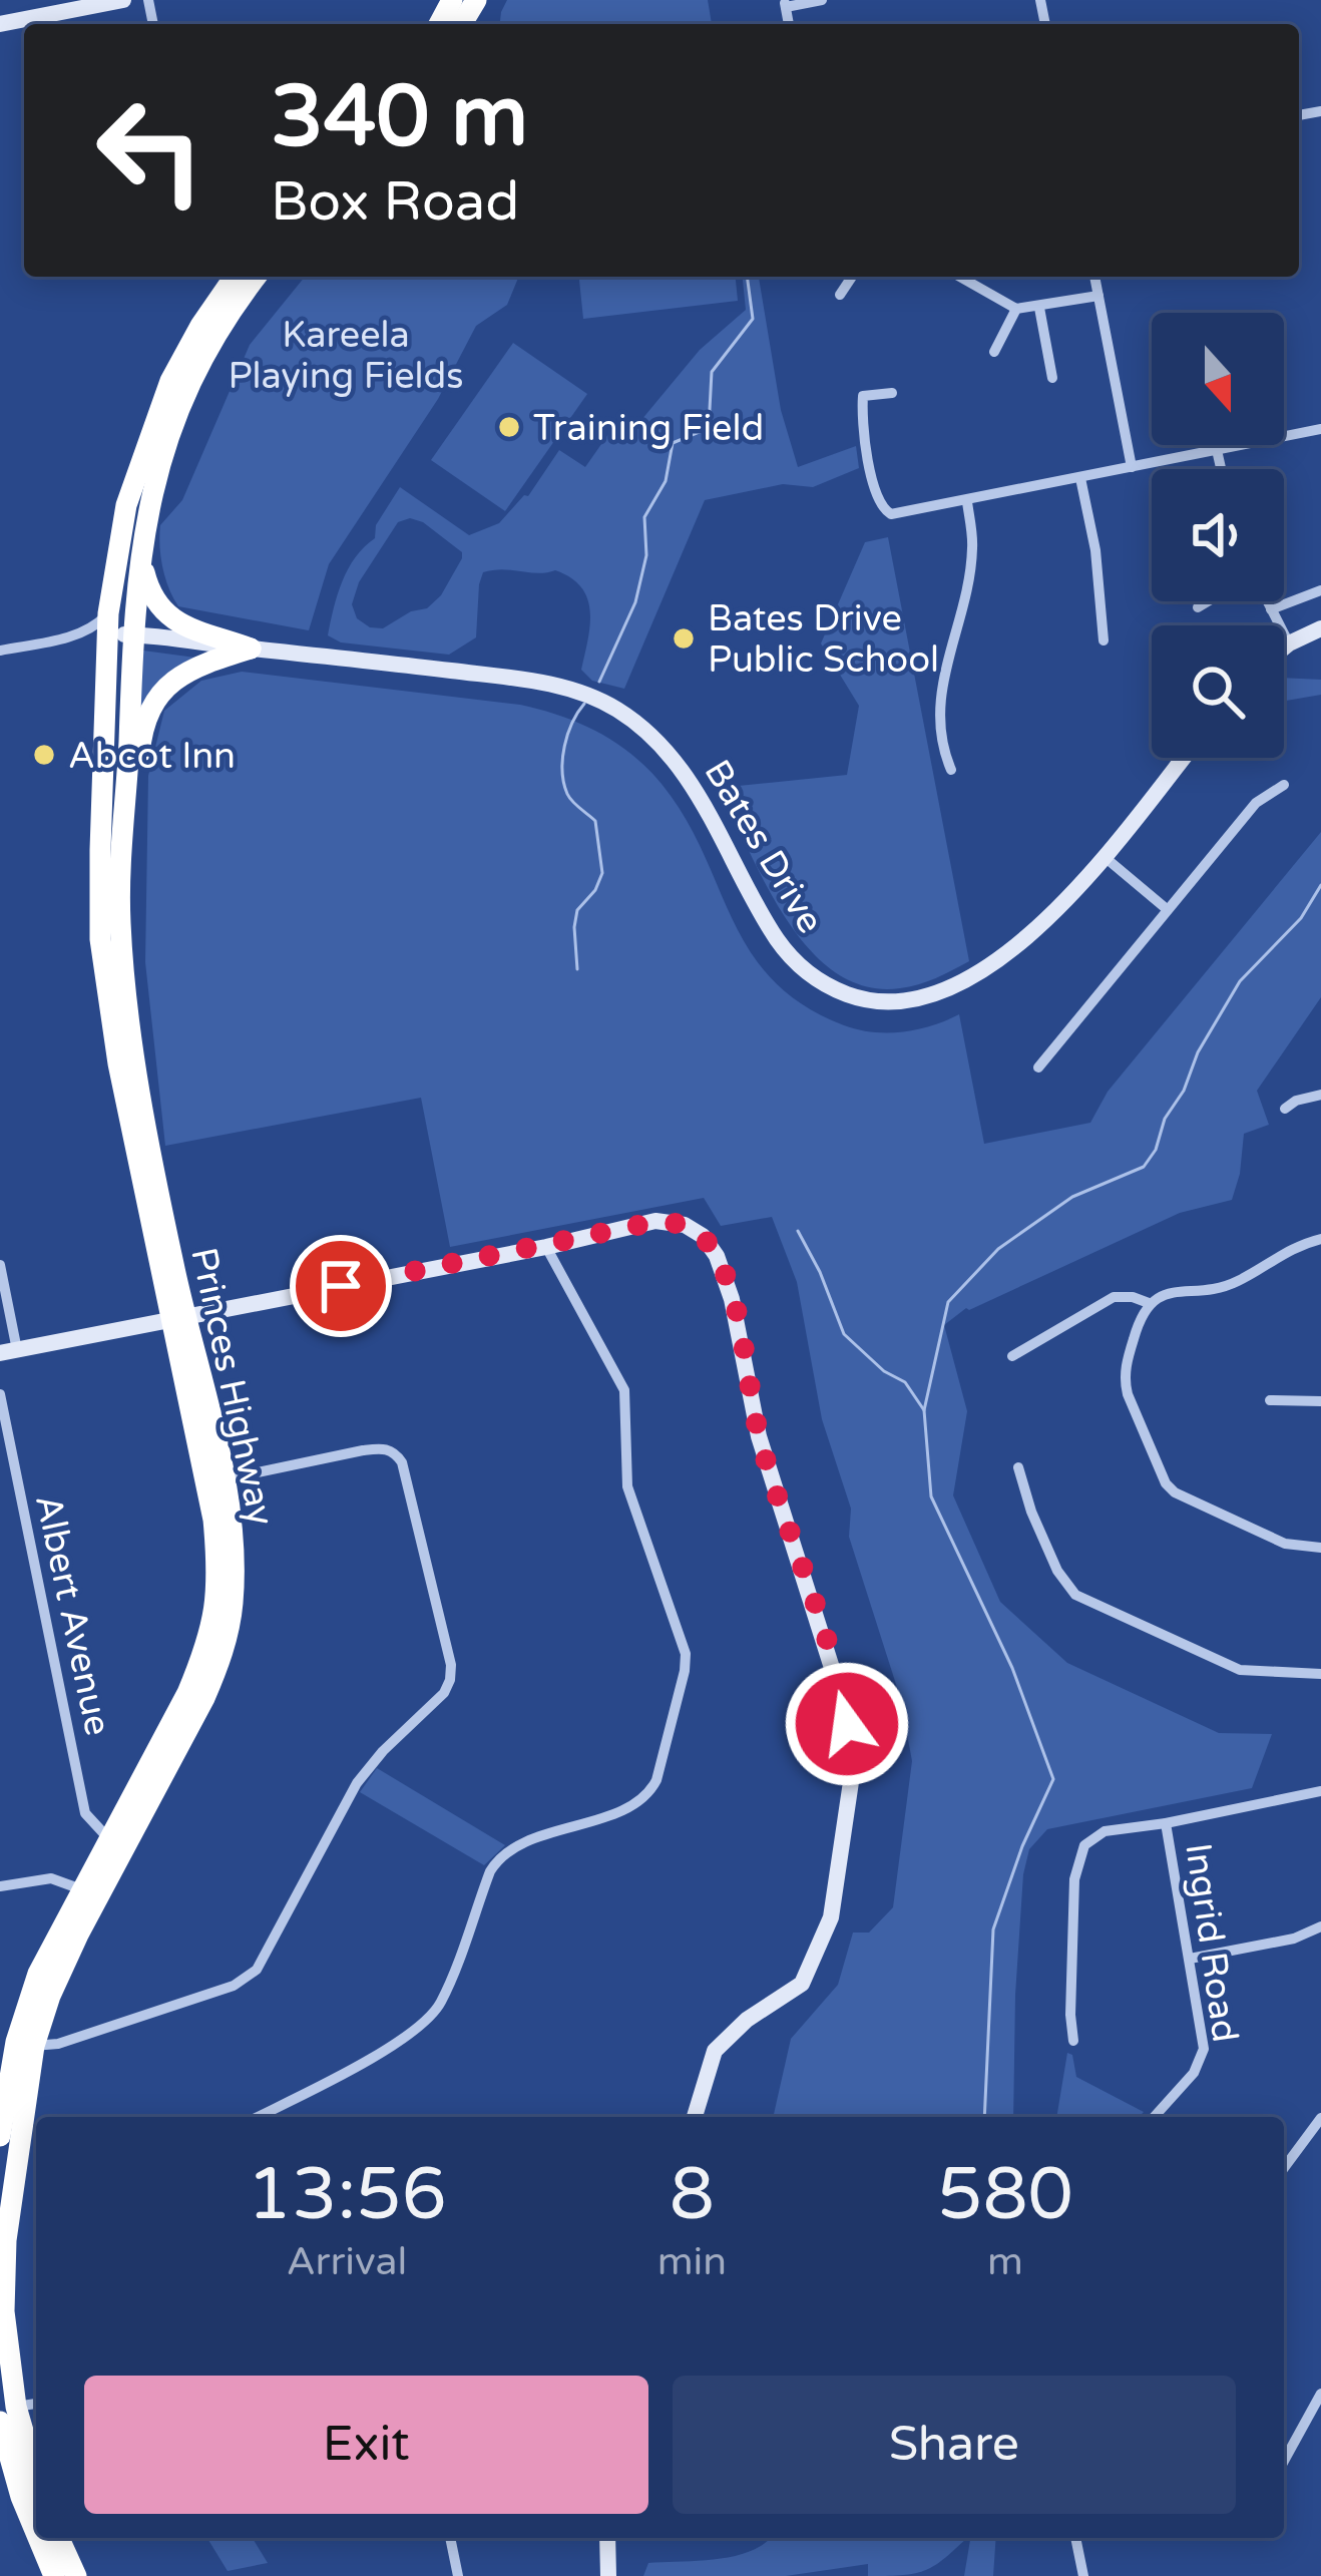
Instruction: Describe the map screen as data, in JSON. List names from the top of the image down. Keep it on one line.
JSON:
{"streets":{"highway":["Princes Highway"],"street":["Bates Drive","Albert Avenue","Ingrid Road"]},"crossings":[["Bates Drive","Princes Highway"],["Princes Highway","Albert Avenue"]],"parks":["Kareela Playing Fields"],"places":["Training Field","Bates Drive Public School","Abcot Inn"],"north":"bottom","page":{"turn":["340 m","Box Road"],"eta":["13:56","Arrival","8","min","580","m"],"buttons":["Exit","Share"]}}
